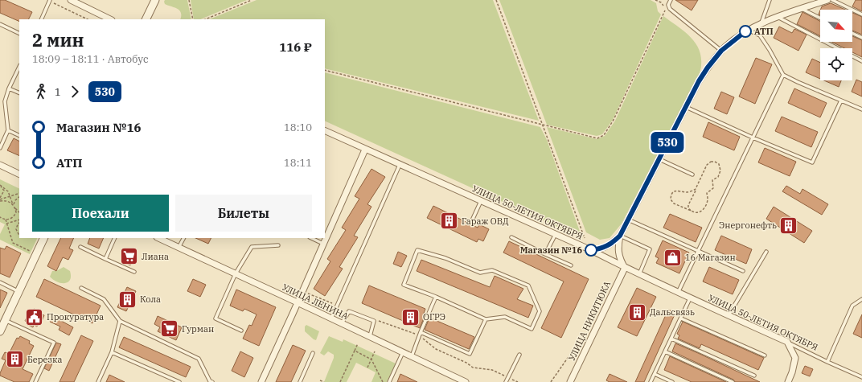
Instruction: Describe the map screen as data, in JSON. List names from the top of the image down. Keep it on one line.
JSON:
{"streets":{"street":["УЛИЦА 50-ЛЕТИЯ ОКТЯБРЯ","УЛИЦА ЛЕНИНА","УЛИЦА НИКИТЮКА"]},"crossings":[["УЛИЦА 50-ЛЕТИЯ ОКТЯБРЯ","УЛИЦА НИКИТЮКА"]],"places":{"other":["АТП","Магазин №16"],"building":["Гараж ОВД","Энергонефть","Кола","Дальсвязь","ОГРЭ","Березка"],"supermarket":["Лиана","Гурман"],"shop":["16 Магазин"],"public building":["Прокуратура"]},"lines":["bus line 530"],"north":"bottom right","page":{"on_map":"530","heading":["2 мин","18:09 – 18:11 · Автобус","116 ₽"],"legs":["1","530"],"list":[{"name":"Магазин №16","value":"18:10"},{"name":"АТП","value":"18:11"}],"buttons":["Поехали","Билеты"]}}
